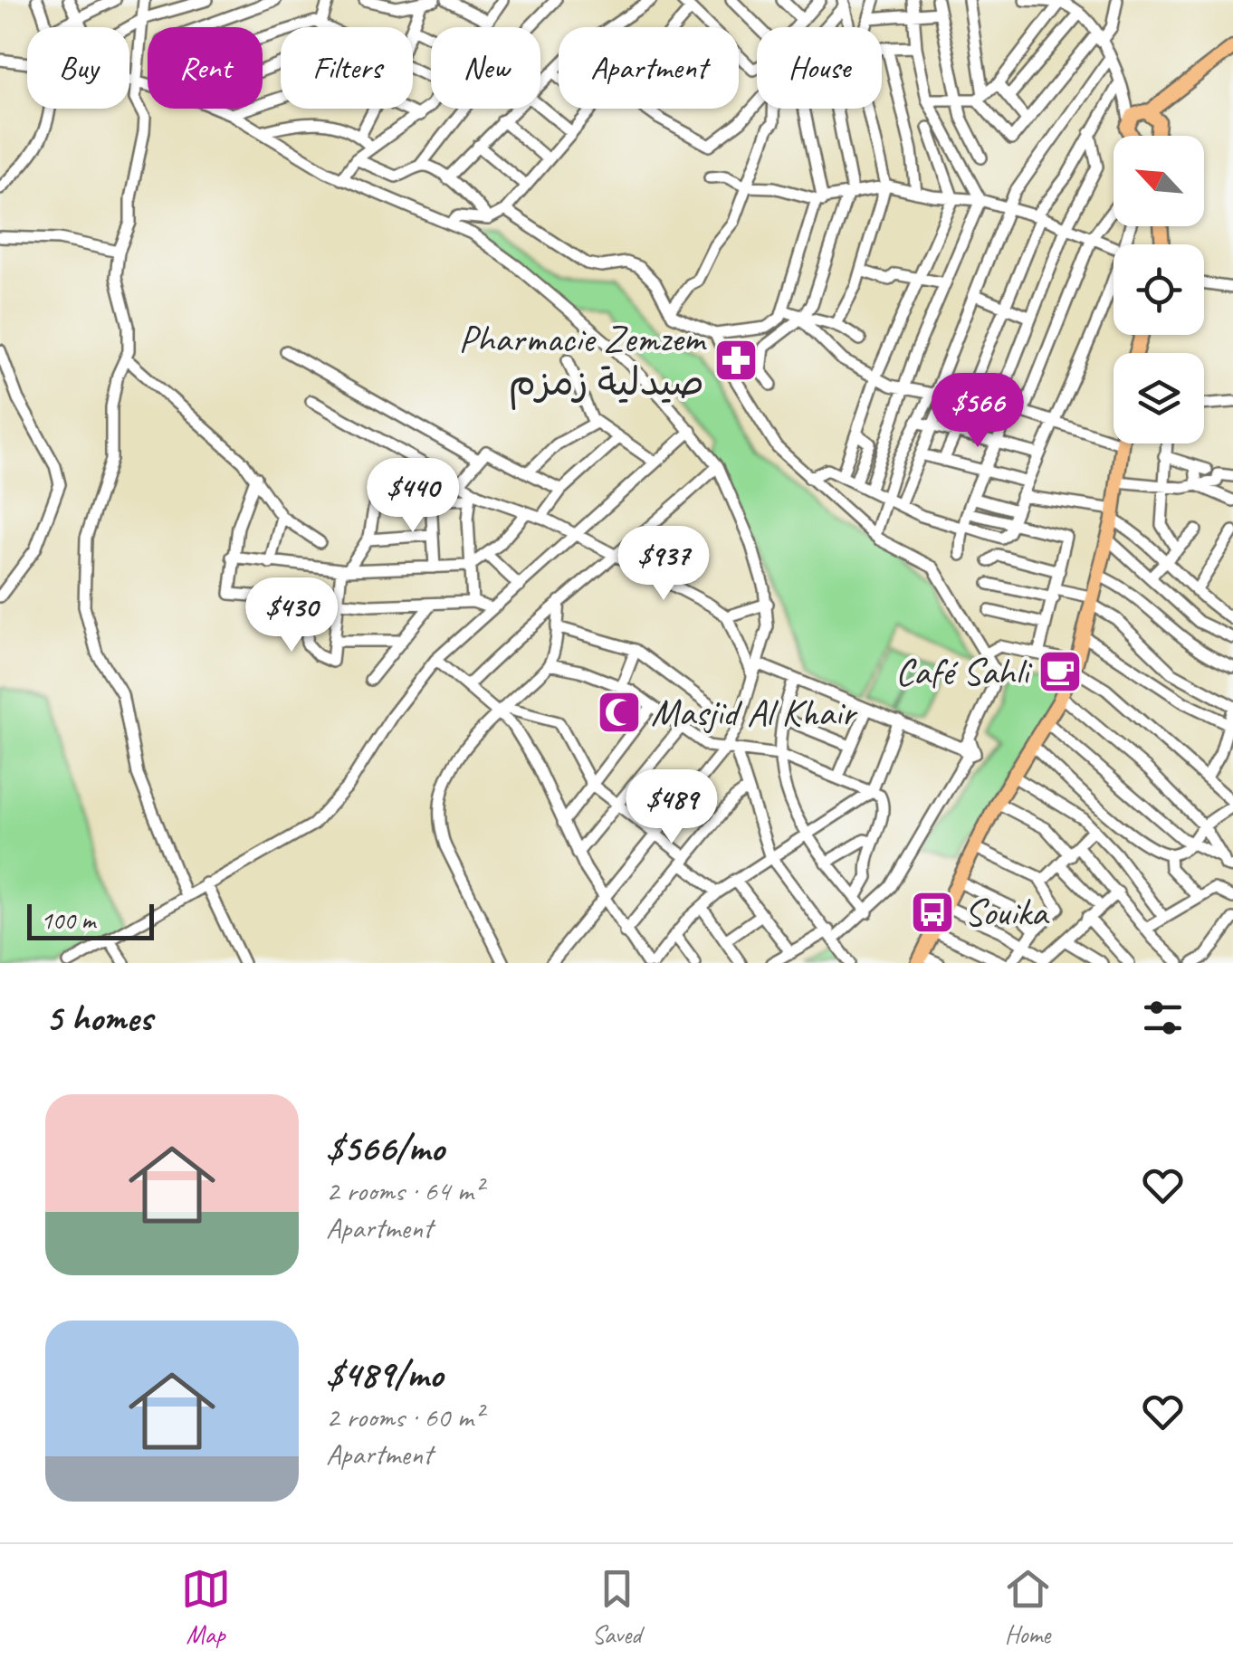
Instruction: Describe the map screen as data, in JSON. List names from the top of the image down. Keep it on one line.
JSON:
{"places":{"pharmacy":["Pharmacie Zemzem صيدلية زمزم"],"cafe":["Café Sahli"],"mosque":["Masjid Al Khair"],"bus stop":["Souika"]},"scale_bar":"100 m","north":"top left","page":{"chip":["Buy","Rent","Filters","New","Apartment","House"],"price":["$566","$440","$937","$430","$489"],"scale":"100 m","heading":"5 homes","list":[{"name":"$566/mo","note":"2 rooms · 64 m² · Apartment"},{"name":"$489/mo","note":"2 rooms · 60 m² · Apartment"}],"tabs":["Map","Saved","Home"]}}
